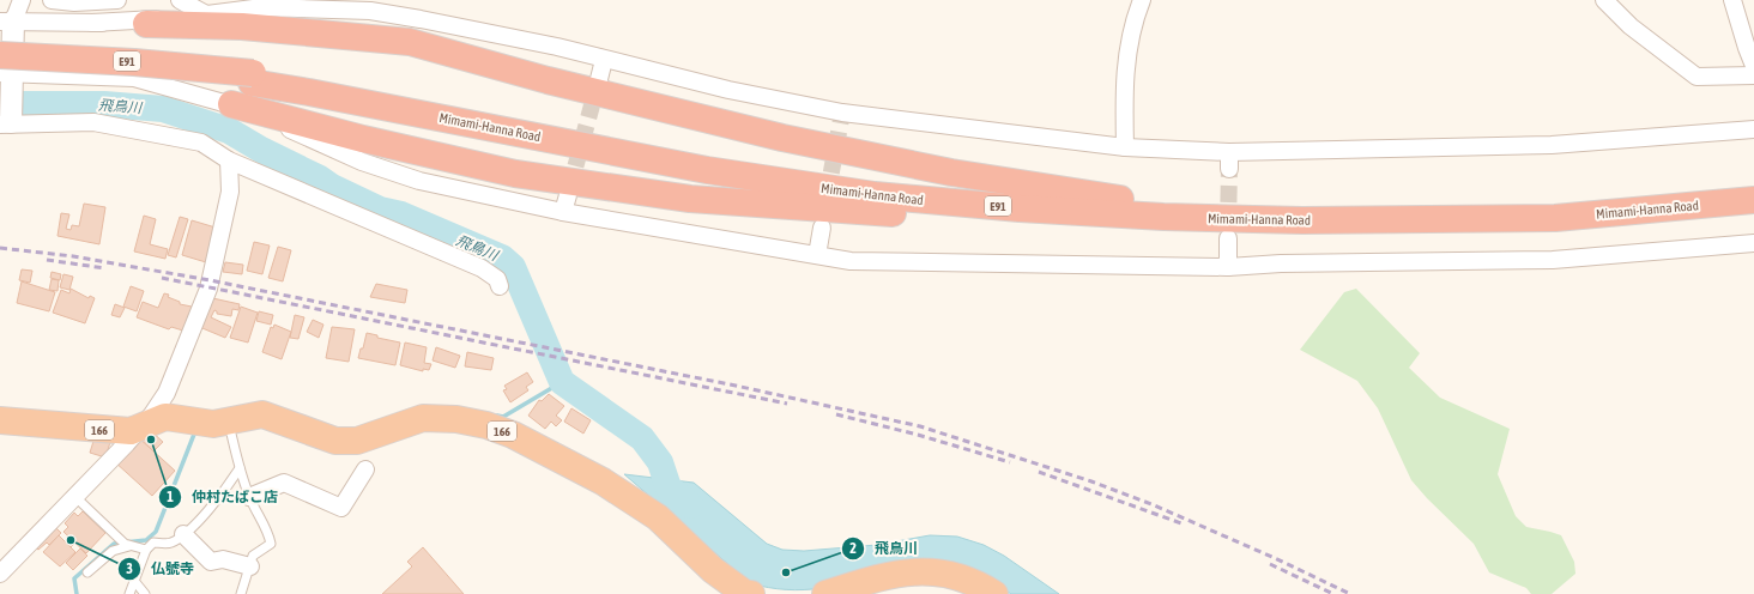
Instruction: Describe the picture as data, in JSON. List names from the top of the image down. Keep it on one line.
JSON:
{"streets":{"highway":["E91","Mimami-Hanna Road","166"]},"water":["飛鳥川"],"places":["仲村たばこ店","仏號寺","飛鳥川"]}
